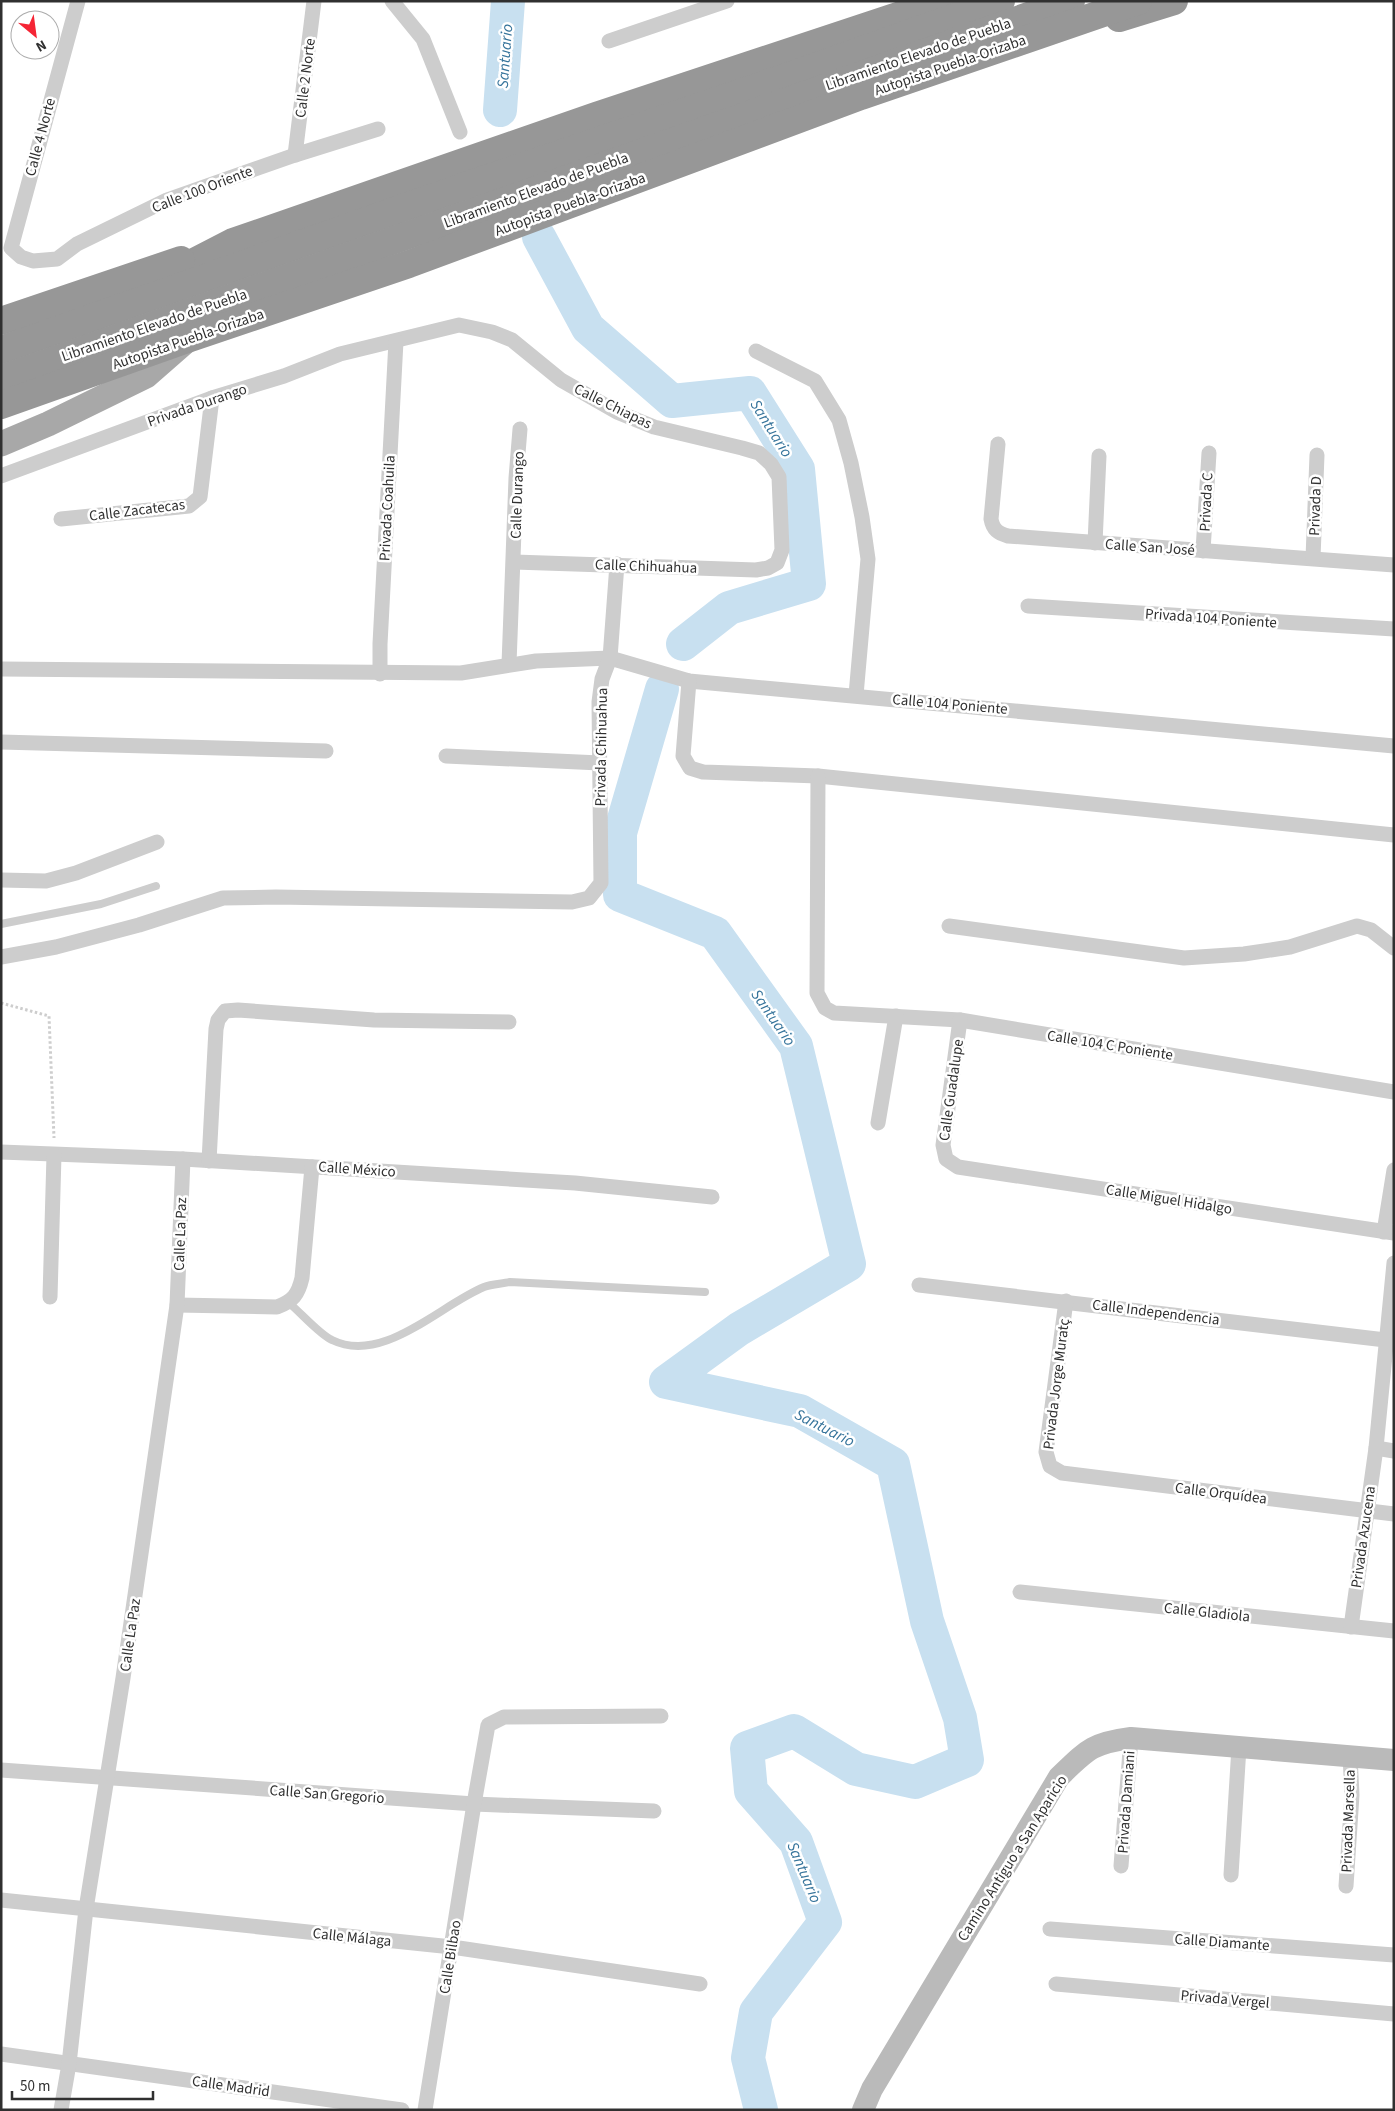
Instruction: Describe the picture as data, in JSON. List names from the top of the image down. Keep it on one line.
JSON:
{"streets":{"highway":["Libramiento Elevado de Puebla","Autopista Puebla-Orizaba"],"street":["Calle 2 Norte","Calle 4 Norte","Calle 100 Oriente","Privada Durango","Calle Chiapas","Calle Durango","Privada C","Privada D","Privada Coahuila","Calle Zacatecas","Calle San José","Calle Chihuahua","Privada 104 Poniente","Calle 104 Poniente","Privada Chihuahua","Calle 104 C Poniente","Calle Guadalupe","Calle México","Calle Miguel Hidalgo","Calle La Paz","Calle Independencia","Privada Jorge Muratç","Calle Orquídea","Privada Azucena","Calle Gladiola","Calle San Gregorio","Privada Damiani","Privada Marsella","Camino Antiguo a San Aparicio","Calle Málaga","Calle Diamante","Calle Bilbao","Privada Vergel","Calle Madrid"]},"crossings":[["Calle 2 Norte","Calle 100 Oriente"],["Calle 4 Norte","Calle 100 Oriente"],["Privada Durango","Calle Chiapas"],["Privada Durango","Privada Coahuila"],["Privada Durango","Calle Zacatecas"],["Calle Chiapas","Privada Coahuila"],["Calle Chiapas","Calle Chihuahua"],["Calle Durango","Calle Chihuahua"],["Calle Durango","Calle 104 Poniente"],["Privada C","Calle San José"],["Privada D","Calle San José"],["Privada Coahuila","Calle 104 Poniente"],["Calle Chihuahua","Privada Chihuahua"],["Calle 104 Poniente","Privada Chihuahua"],["Calle 104 C Poniente","Calle Guadalupe"],["Calle Guadalupe","Calle Miguel Hidalgo"],["Calle México","Calle La Paz"],["Calle La Paz","Calle San Gregorio"],["Calle La Paz","Calle Málaga"],["Calle La Paz","Calle Madrid"],["Calle Independencia","Privada Jorge Muratç"],["Calle Independencia","Privada Azucena"],["Privada Jorge Muratç","Calle Orquídea"],["Calle Orquídea","Privada Azucena"],["Privada Azucena","Calle Gladiola"],["Calle San Gregorio","Calle Bilbao"],["Privada Damiani","Camino Antiguo a San Aparicio"],["Privada Marsella","Camino Antiguo a San Aparicio"],["Calle Málaga","Calle Bilbao"]],"water":["Santuario"],"scale_bar":"50 m","north":"bottom right"}
